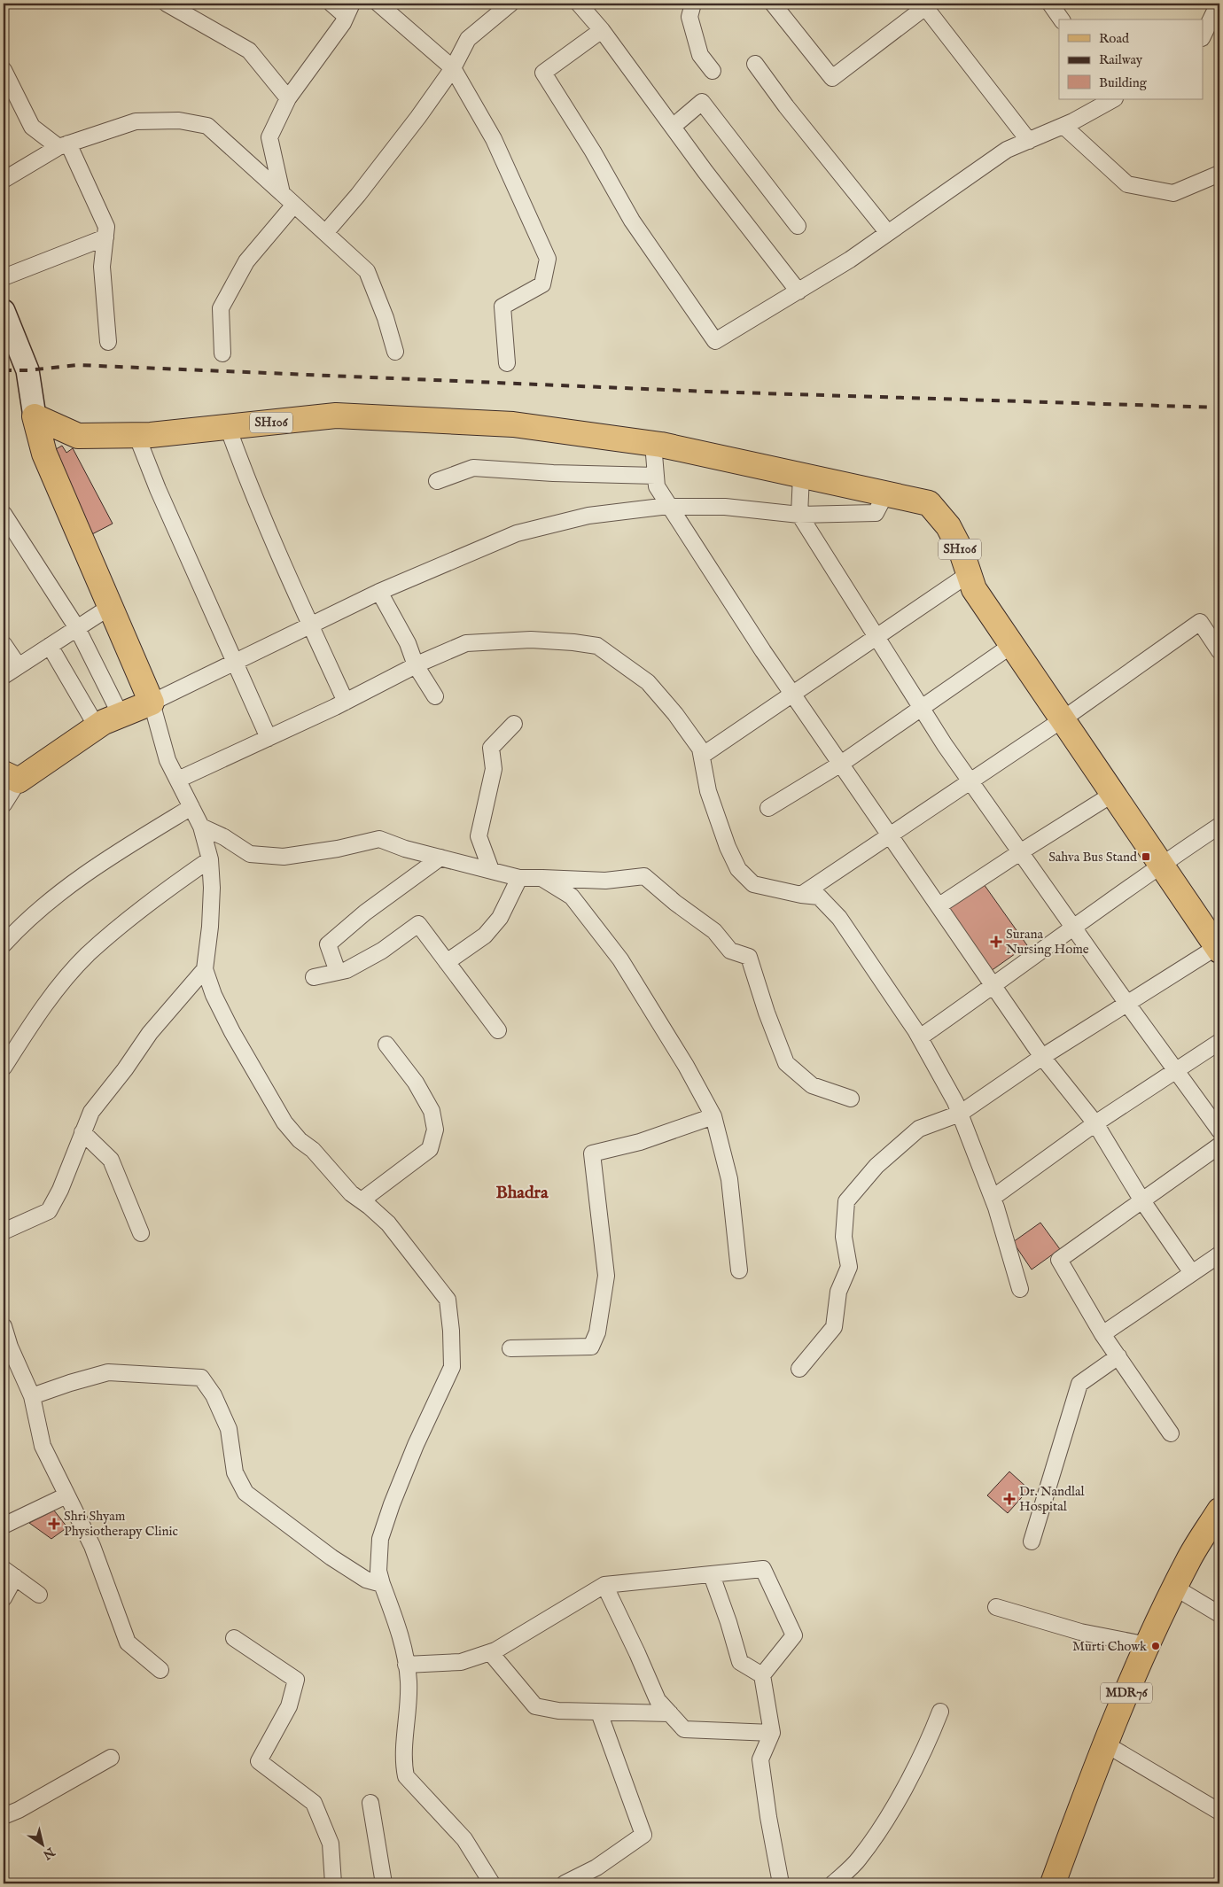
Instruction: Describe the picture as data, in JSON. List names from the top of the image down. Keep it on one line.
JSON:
{"streets":{"main road":["SH106","MDR76"]},"districts":["Bhadra"],"places":{"transit":["Sahva Bus Stand"],"health":["Surana Nursing Home","Dr. Nandlal Hospital","Shri Shyam Physiotherapy Clinic"],"other":["Murti Chowk"]},"legend":["Road","Railway","Building"],"north":"bottom right"}
